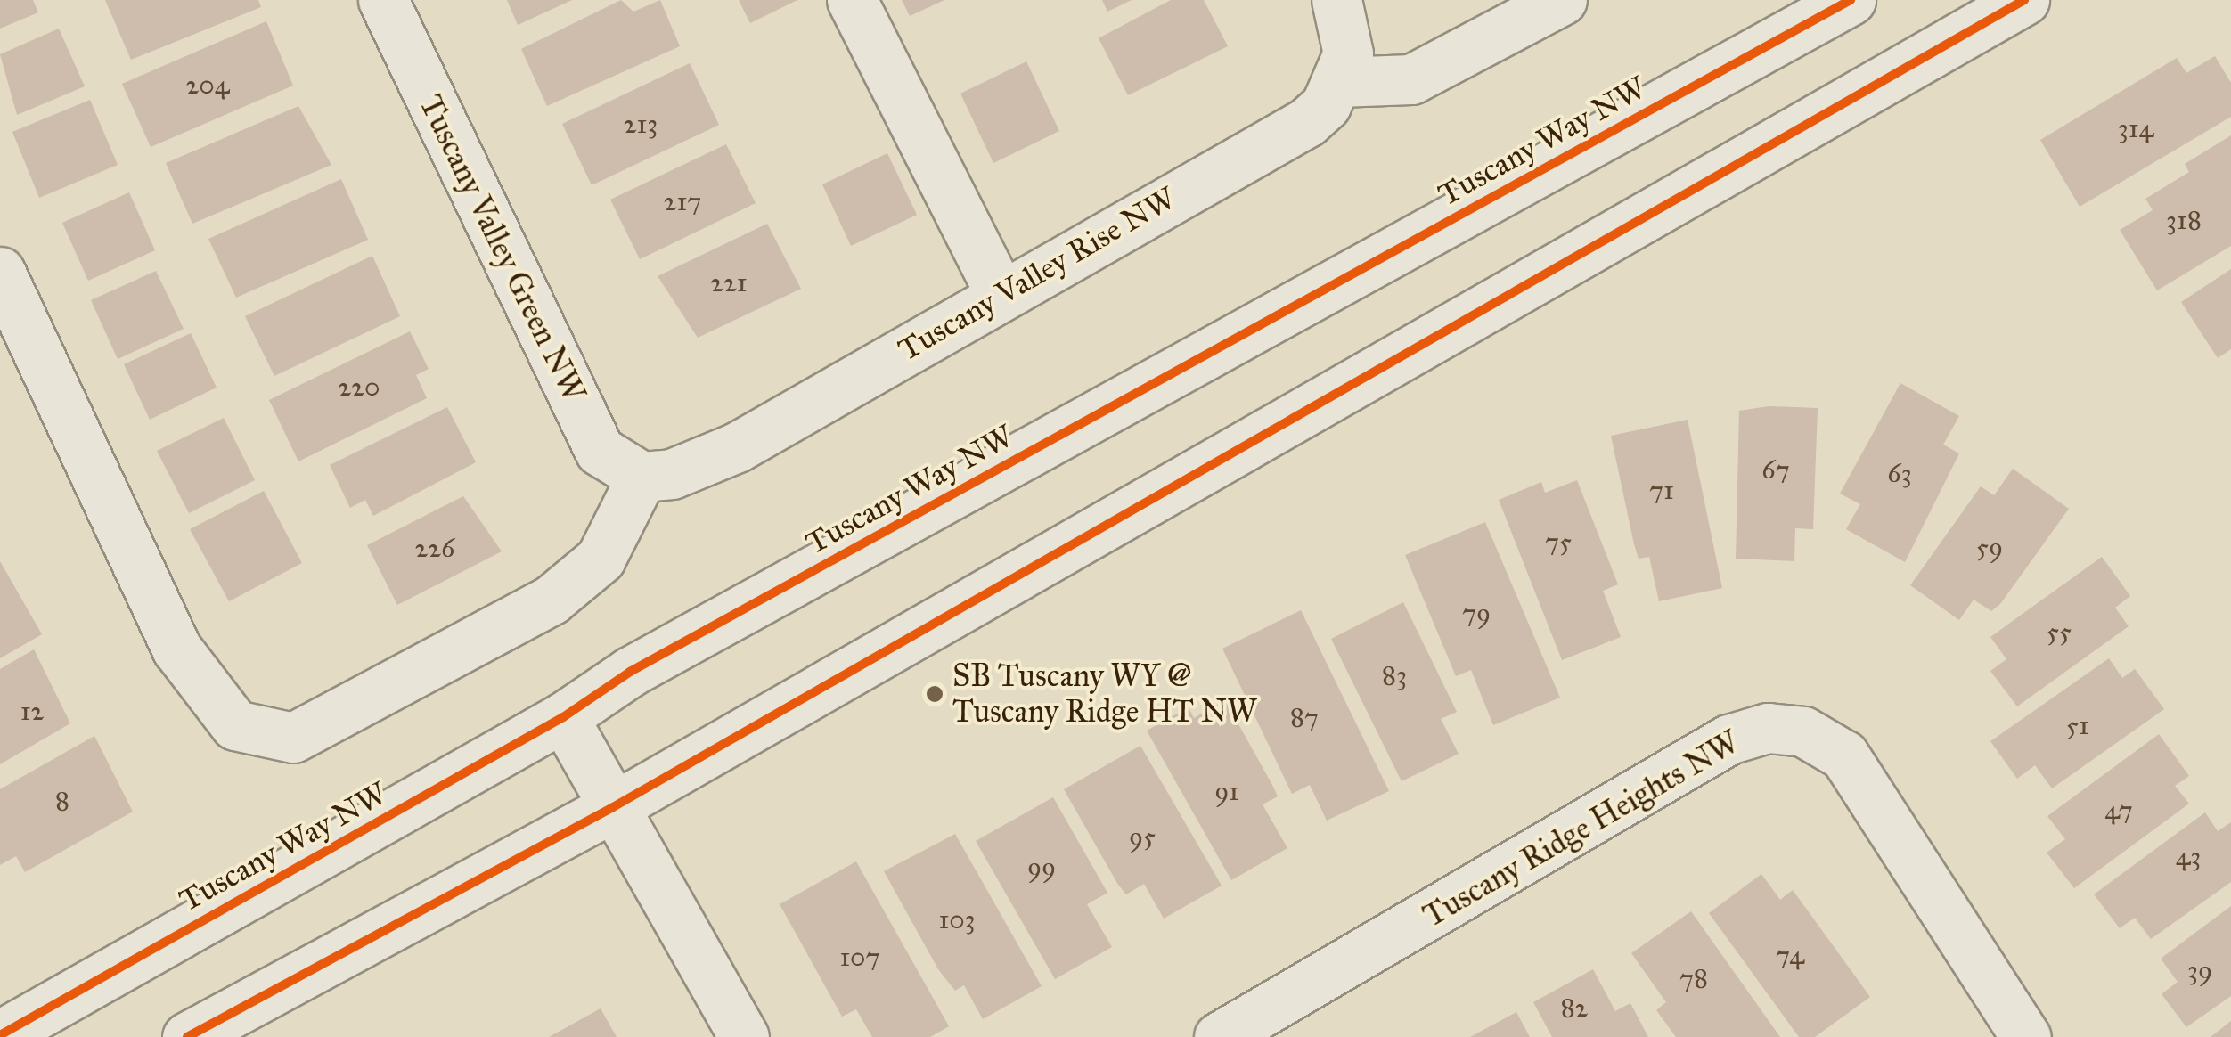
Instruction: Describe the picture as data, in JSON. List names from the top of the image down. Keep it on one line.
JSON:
{"streets":{"street":["Tuscany Way NW","Tuscany Valley Green NW","Tuscany Valley Rise NW","Tuscany Ridge Heights NW"]},"crossings":[["Tuscany Valley Green NW","Tuscany Valley Rise NW"]],"places":["SB Tuscany WY @ Tuscany Ridge HT NW"],"house_numbers":["204","213","314","217","318","221","220","67","63","71","75","59","226","79","55","83","12","87","51","91","8","47","95","43","99","103","74","107","39","78","82"]}
